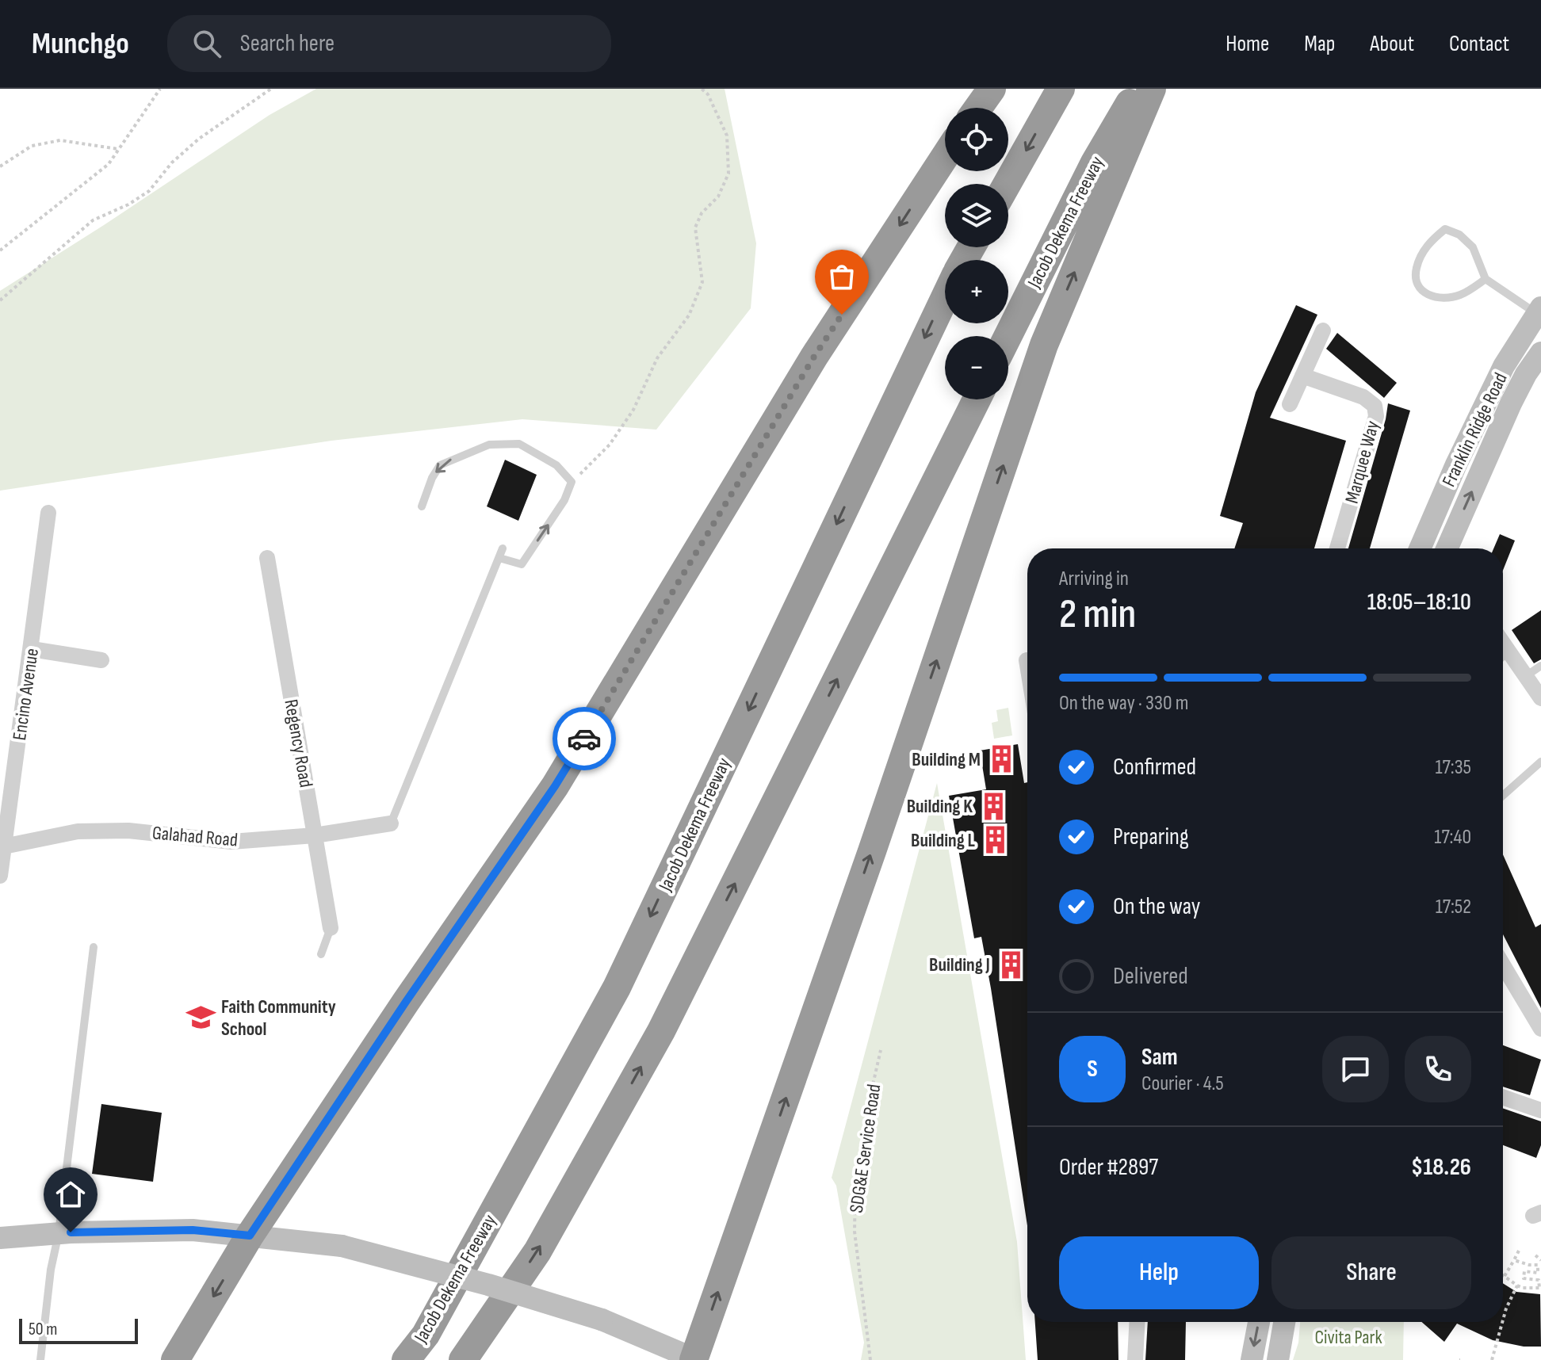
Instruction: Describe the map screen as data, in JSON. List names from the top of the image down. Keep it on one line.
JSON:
{"streets":{"highway":["Jacob Dekema Freeway"],"main road":["Franklin Ridge Road"],"street":["Marquee Way","Encino Avenue","Regency Road","Galahad Road"],"path":["SDG&E Service Road"]},"crossings":[["Encino Avenue","Galahad Road"],["Regency Road","Galahad Road"]],"parks":["Civita Park"],"places":{"building":["Building M","Building K","Building L","Building J"],"school or university":["Faith Community School"]},"scale_bar":"50 m","page":{"header":"Munchgo","search":"Search here","nav":["Home","Map","About","Contact"],"map_buttons":["+","−"],"heading":["2 min","Arriving in","18:05–18:10"],"panel":["Sam","Courier · 4.5","Order #2897","$18.26"],"bar":"On the way · 330 m","list":[["Confirmed","17:35"],["Preparing","17:40"],["On the way","17:52"],"Delivered"],"round":"S","buttons":["Help","Share"],"scale":"50 m"}}
